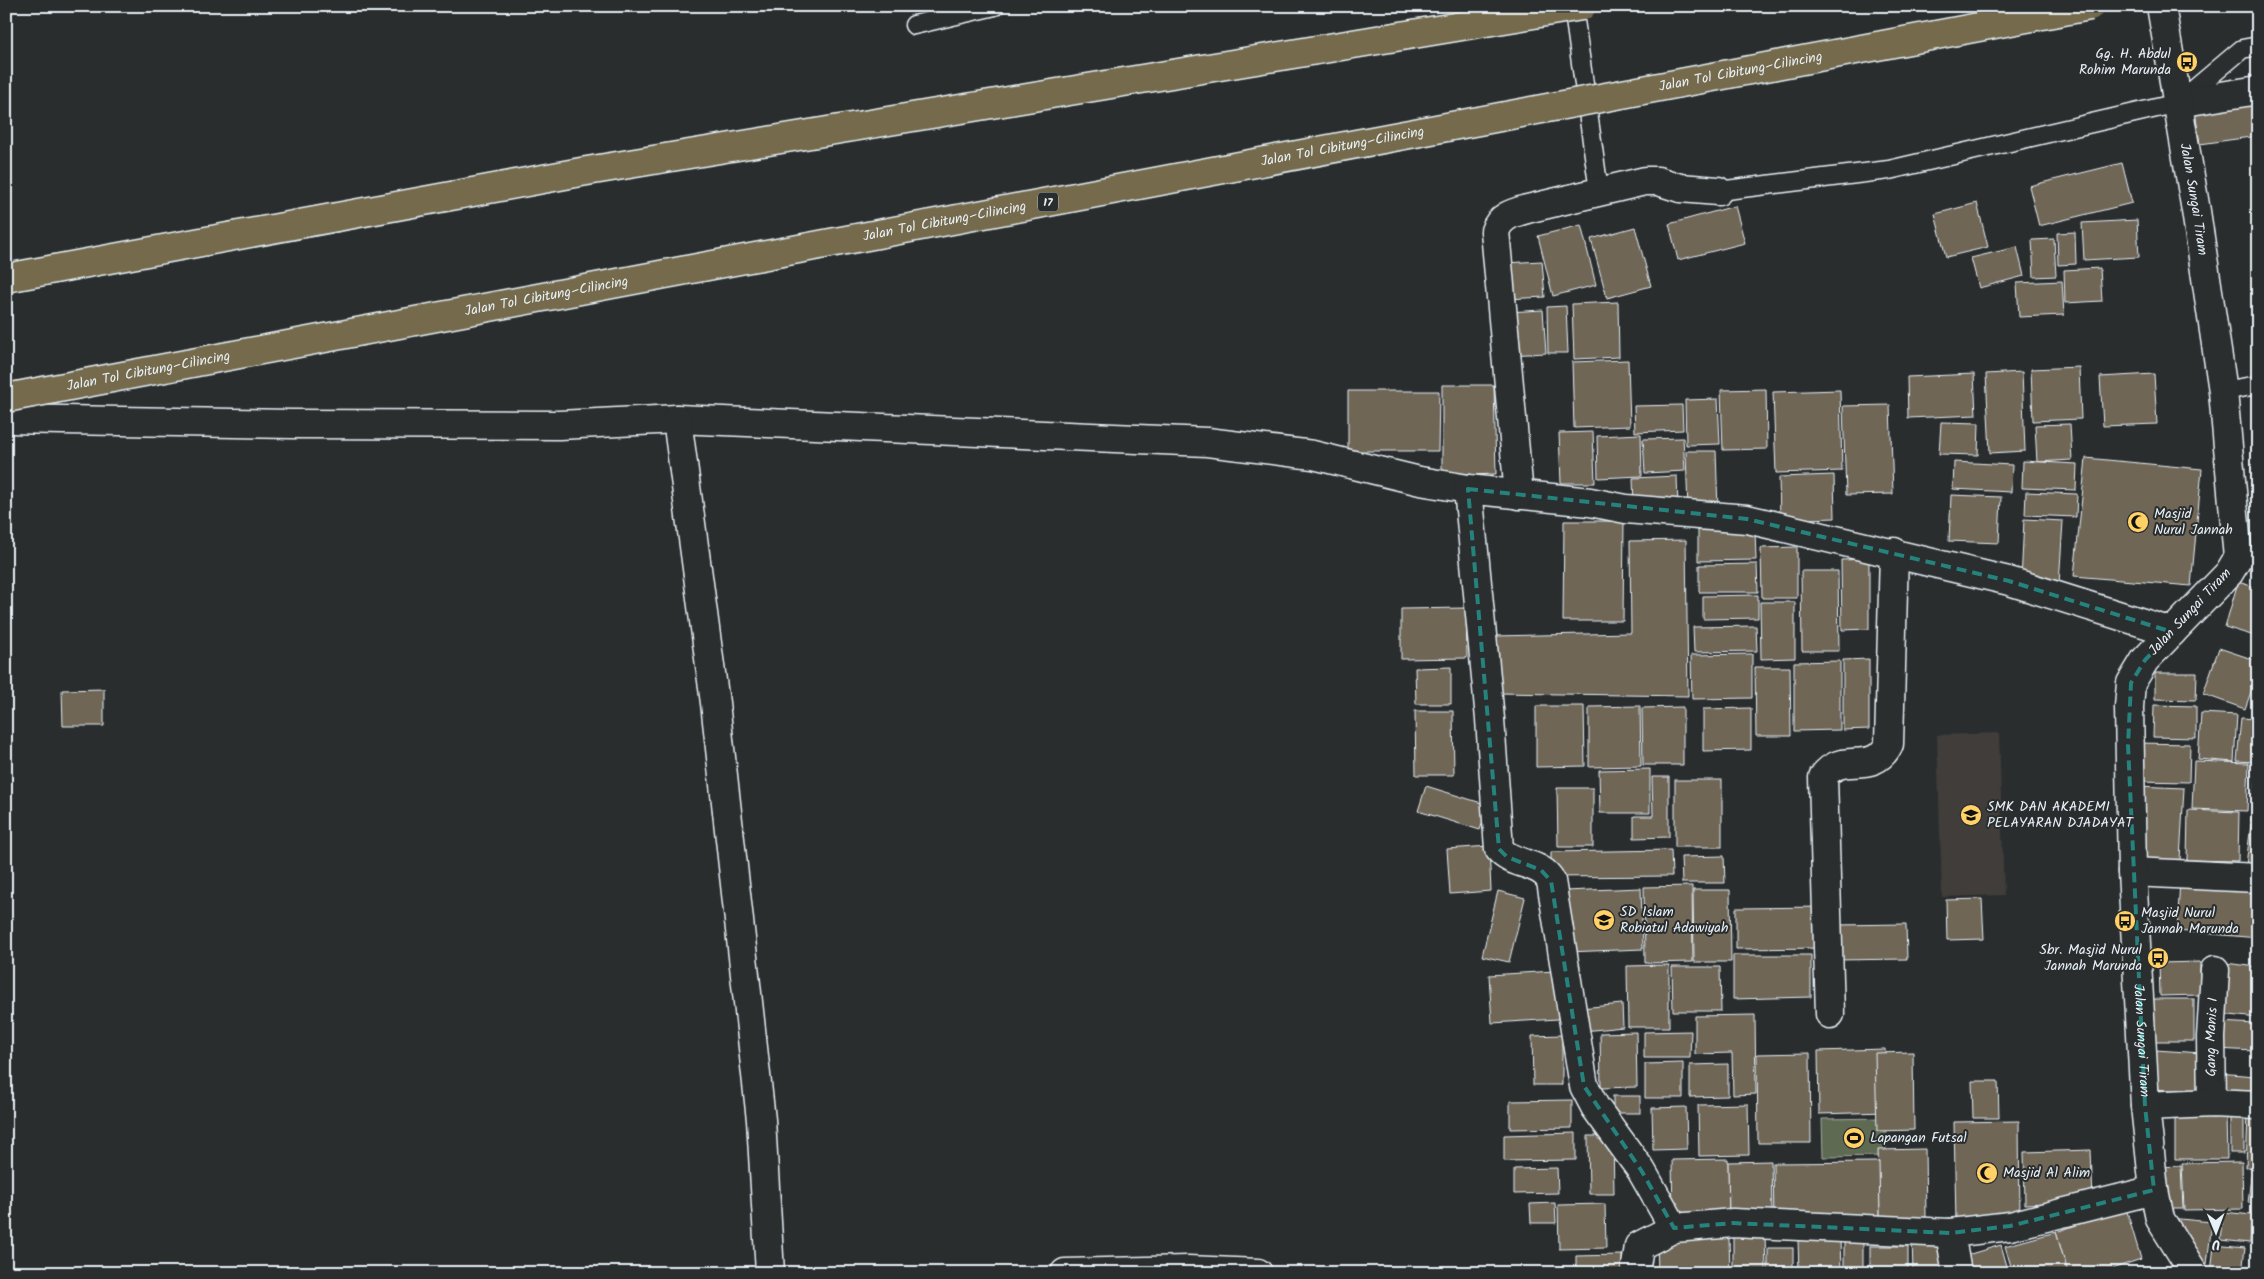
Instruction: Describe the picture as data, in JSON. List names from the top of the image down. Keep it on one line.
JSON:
{"streets":{"highway":["Jalan Tol Cibitung–Cilincing","17"],"street":["Jalan Sungai Tiram","Gang Manis I"]},"places":{"bus stop":["Gg. H. Abdul Rohim Marunda","Masjid Nurul Jannah Marunda","Sbr. Masjid Nurul Jannah Marunda"],"mosque":["Masjid Nurul Jannah","Masjid Al Alim"],"school or university":["SMK DAN AKADEMI PELAYARAN DJADAYAT","SD Islam Robiatul Adawiyah"],"sports":["Lapangan Futsal"]},"north":"bottom"}
